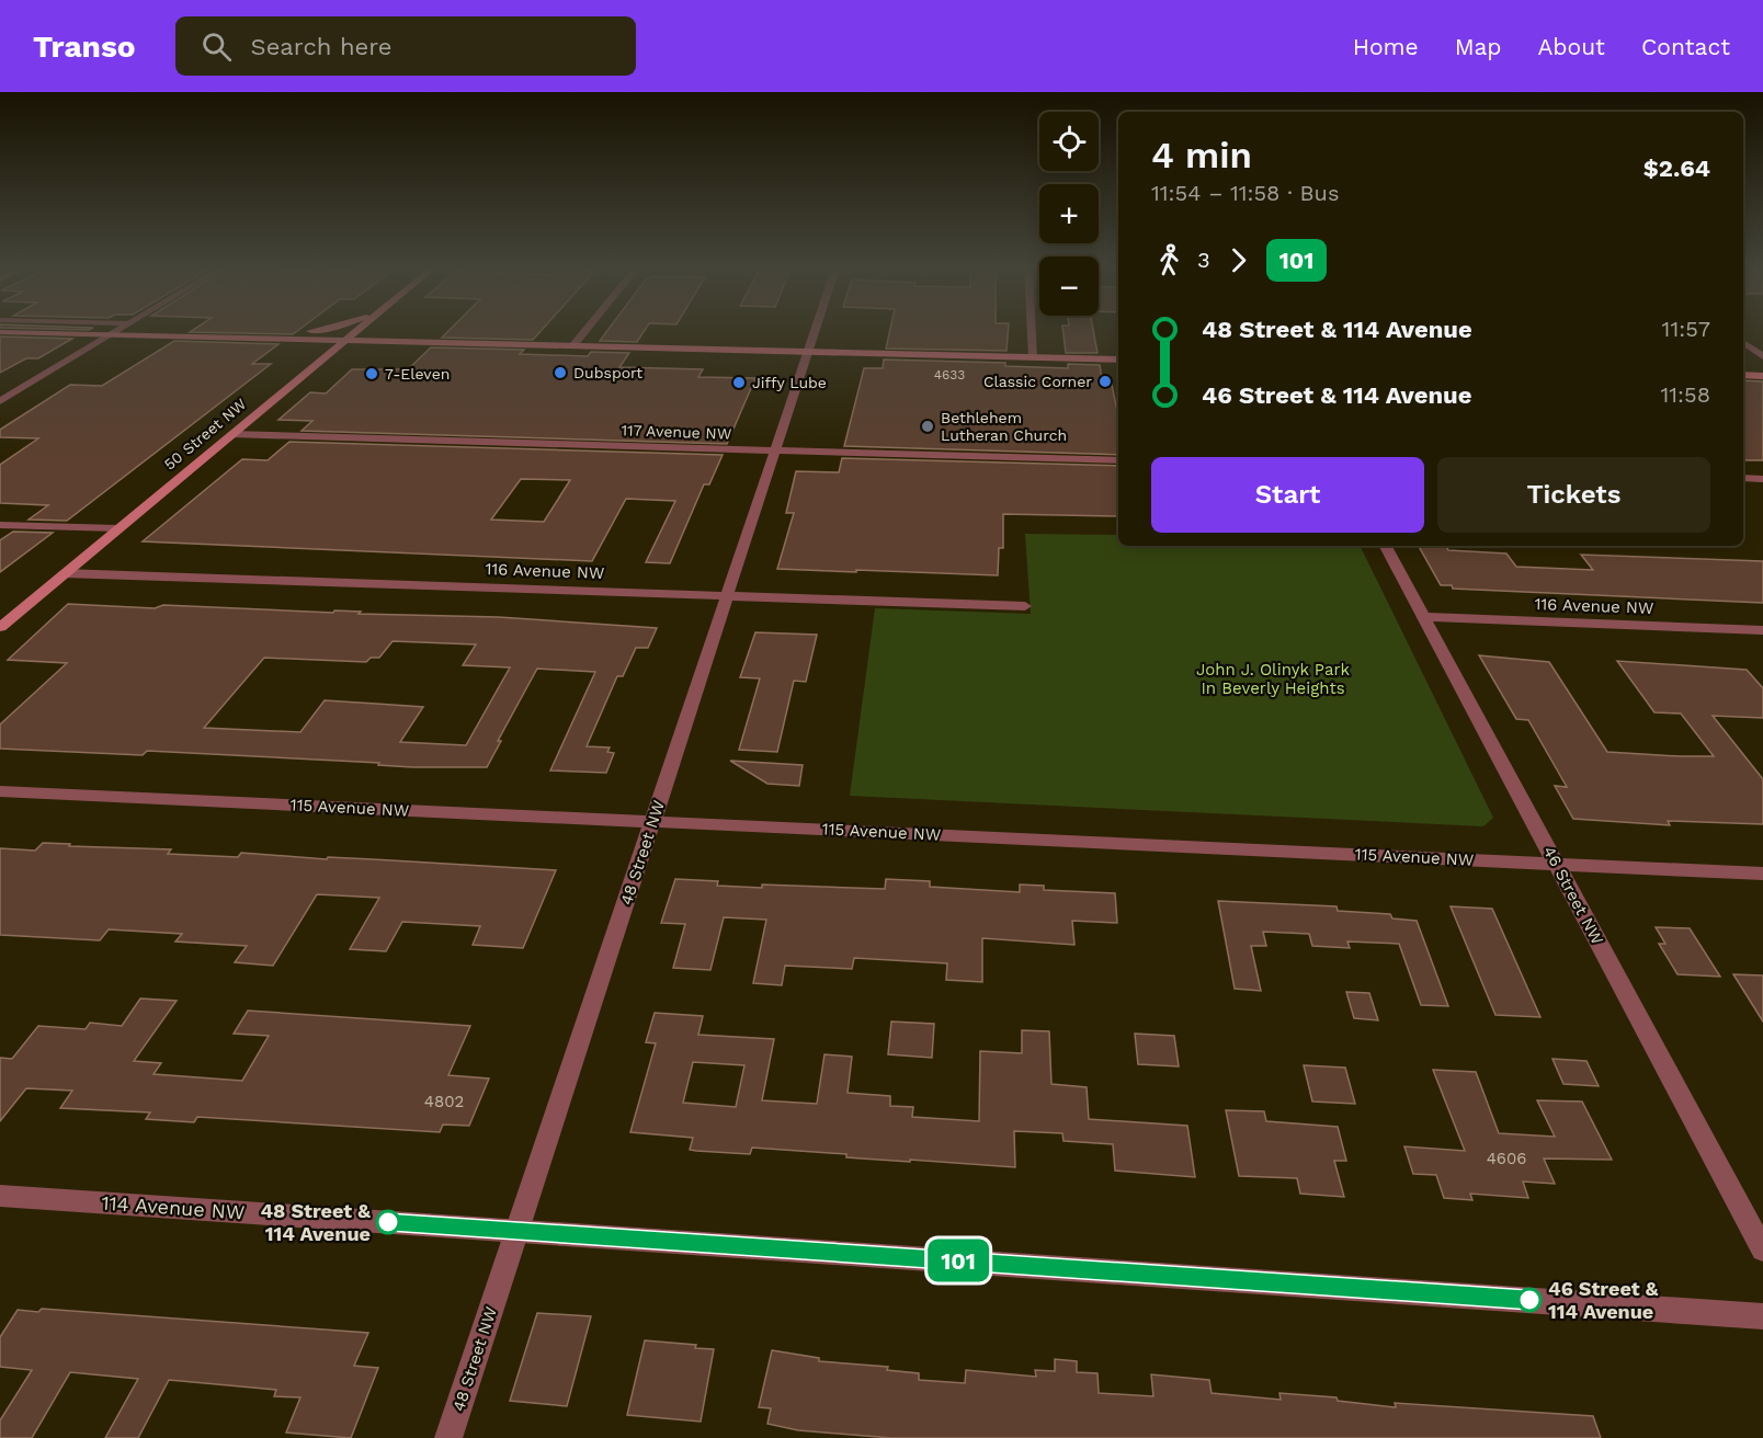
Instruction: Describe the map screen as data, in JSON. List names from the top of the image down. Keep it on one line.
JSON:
{"streets":{"main road":["50 Street NW"],"street":["117 Avenue NW","116 Avenue NW","115 Avenue NW","48 Street NW","46 Street NW","114 Avenue NW"]},"crossings":[["117 Avenue NW","50 Street NW"],["117 Avenue NW","48 Street NW"],["50 Street NW","116 Avenue NW"],["116 Avenue NW","48 Street NW"],["116 Avenue NW","46 Street NW"],["115 Avenue NW","48 Street NW"],["115 Avenue NW","46 Street NW"],["48 Street NW","114 Avenue NW"]],"parks":["John J. Olinyk Park In Beverly Heights"],"places":["Dubsport","7-Eleven","Classic Corner","Jiffy Lube","Bethlehem Lutheran Church","48 Street & 114 Avenue","46 Street & 114 Avenue"],"lines":["bus line 101"],"house_numbers":["4633","4802","4606"],"page":{"header":"Transo","search":"Search here","nav":["Home","Map","About","Contact"],"on_map":"101","map_buttons":["+","−"],"heading":["4 min","11:54 – 11:58 · Bus","$2.64"],"legs":["3","101"],"list":[{"name":"48 Street & 114 Avenue","value":"11:57"},{"name":"46 Street & 114 Avenue","value":"11:58"}],"buttons":["Start","Tickets"]}}
